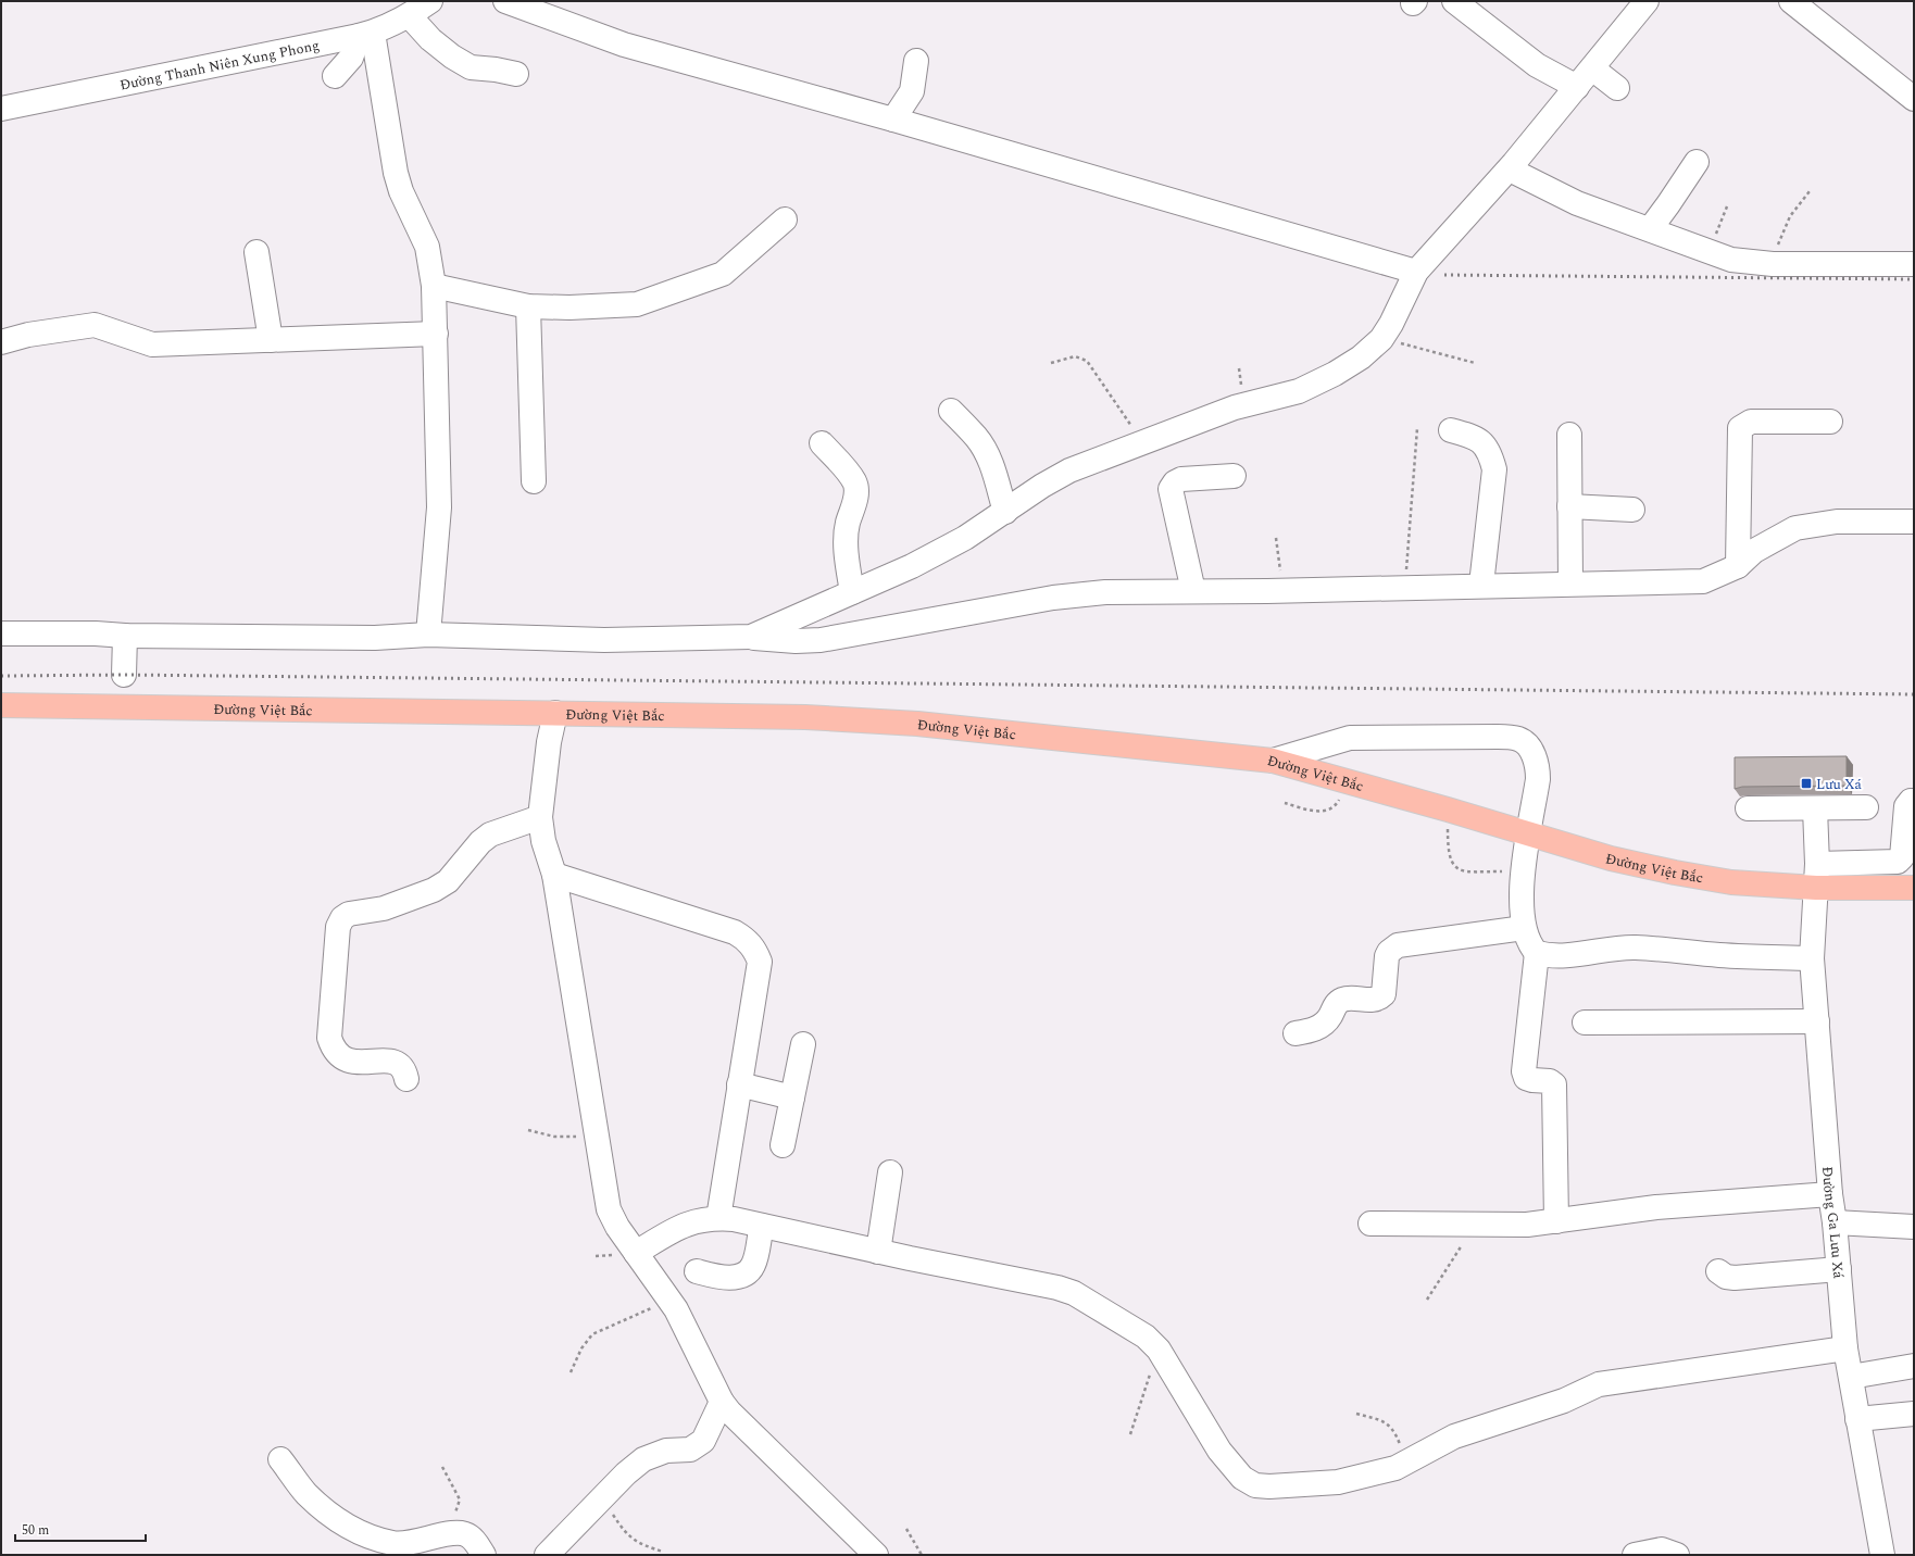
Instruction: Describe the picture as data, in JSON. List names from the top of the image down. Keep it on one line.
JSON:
{"streets":{"main road":["Đường Việt Bắc"],"street":["Đường Thanh Niên Xung Phong","Đường Ga Lưu Xá"]},"crossings":[["Đường Việt Bắc","Đường Ga Lưu Xá"]],"places":{"transit":["Lưu Xá"]},"scale_bar":"50 m"}
